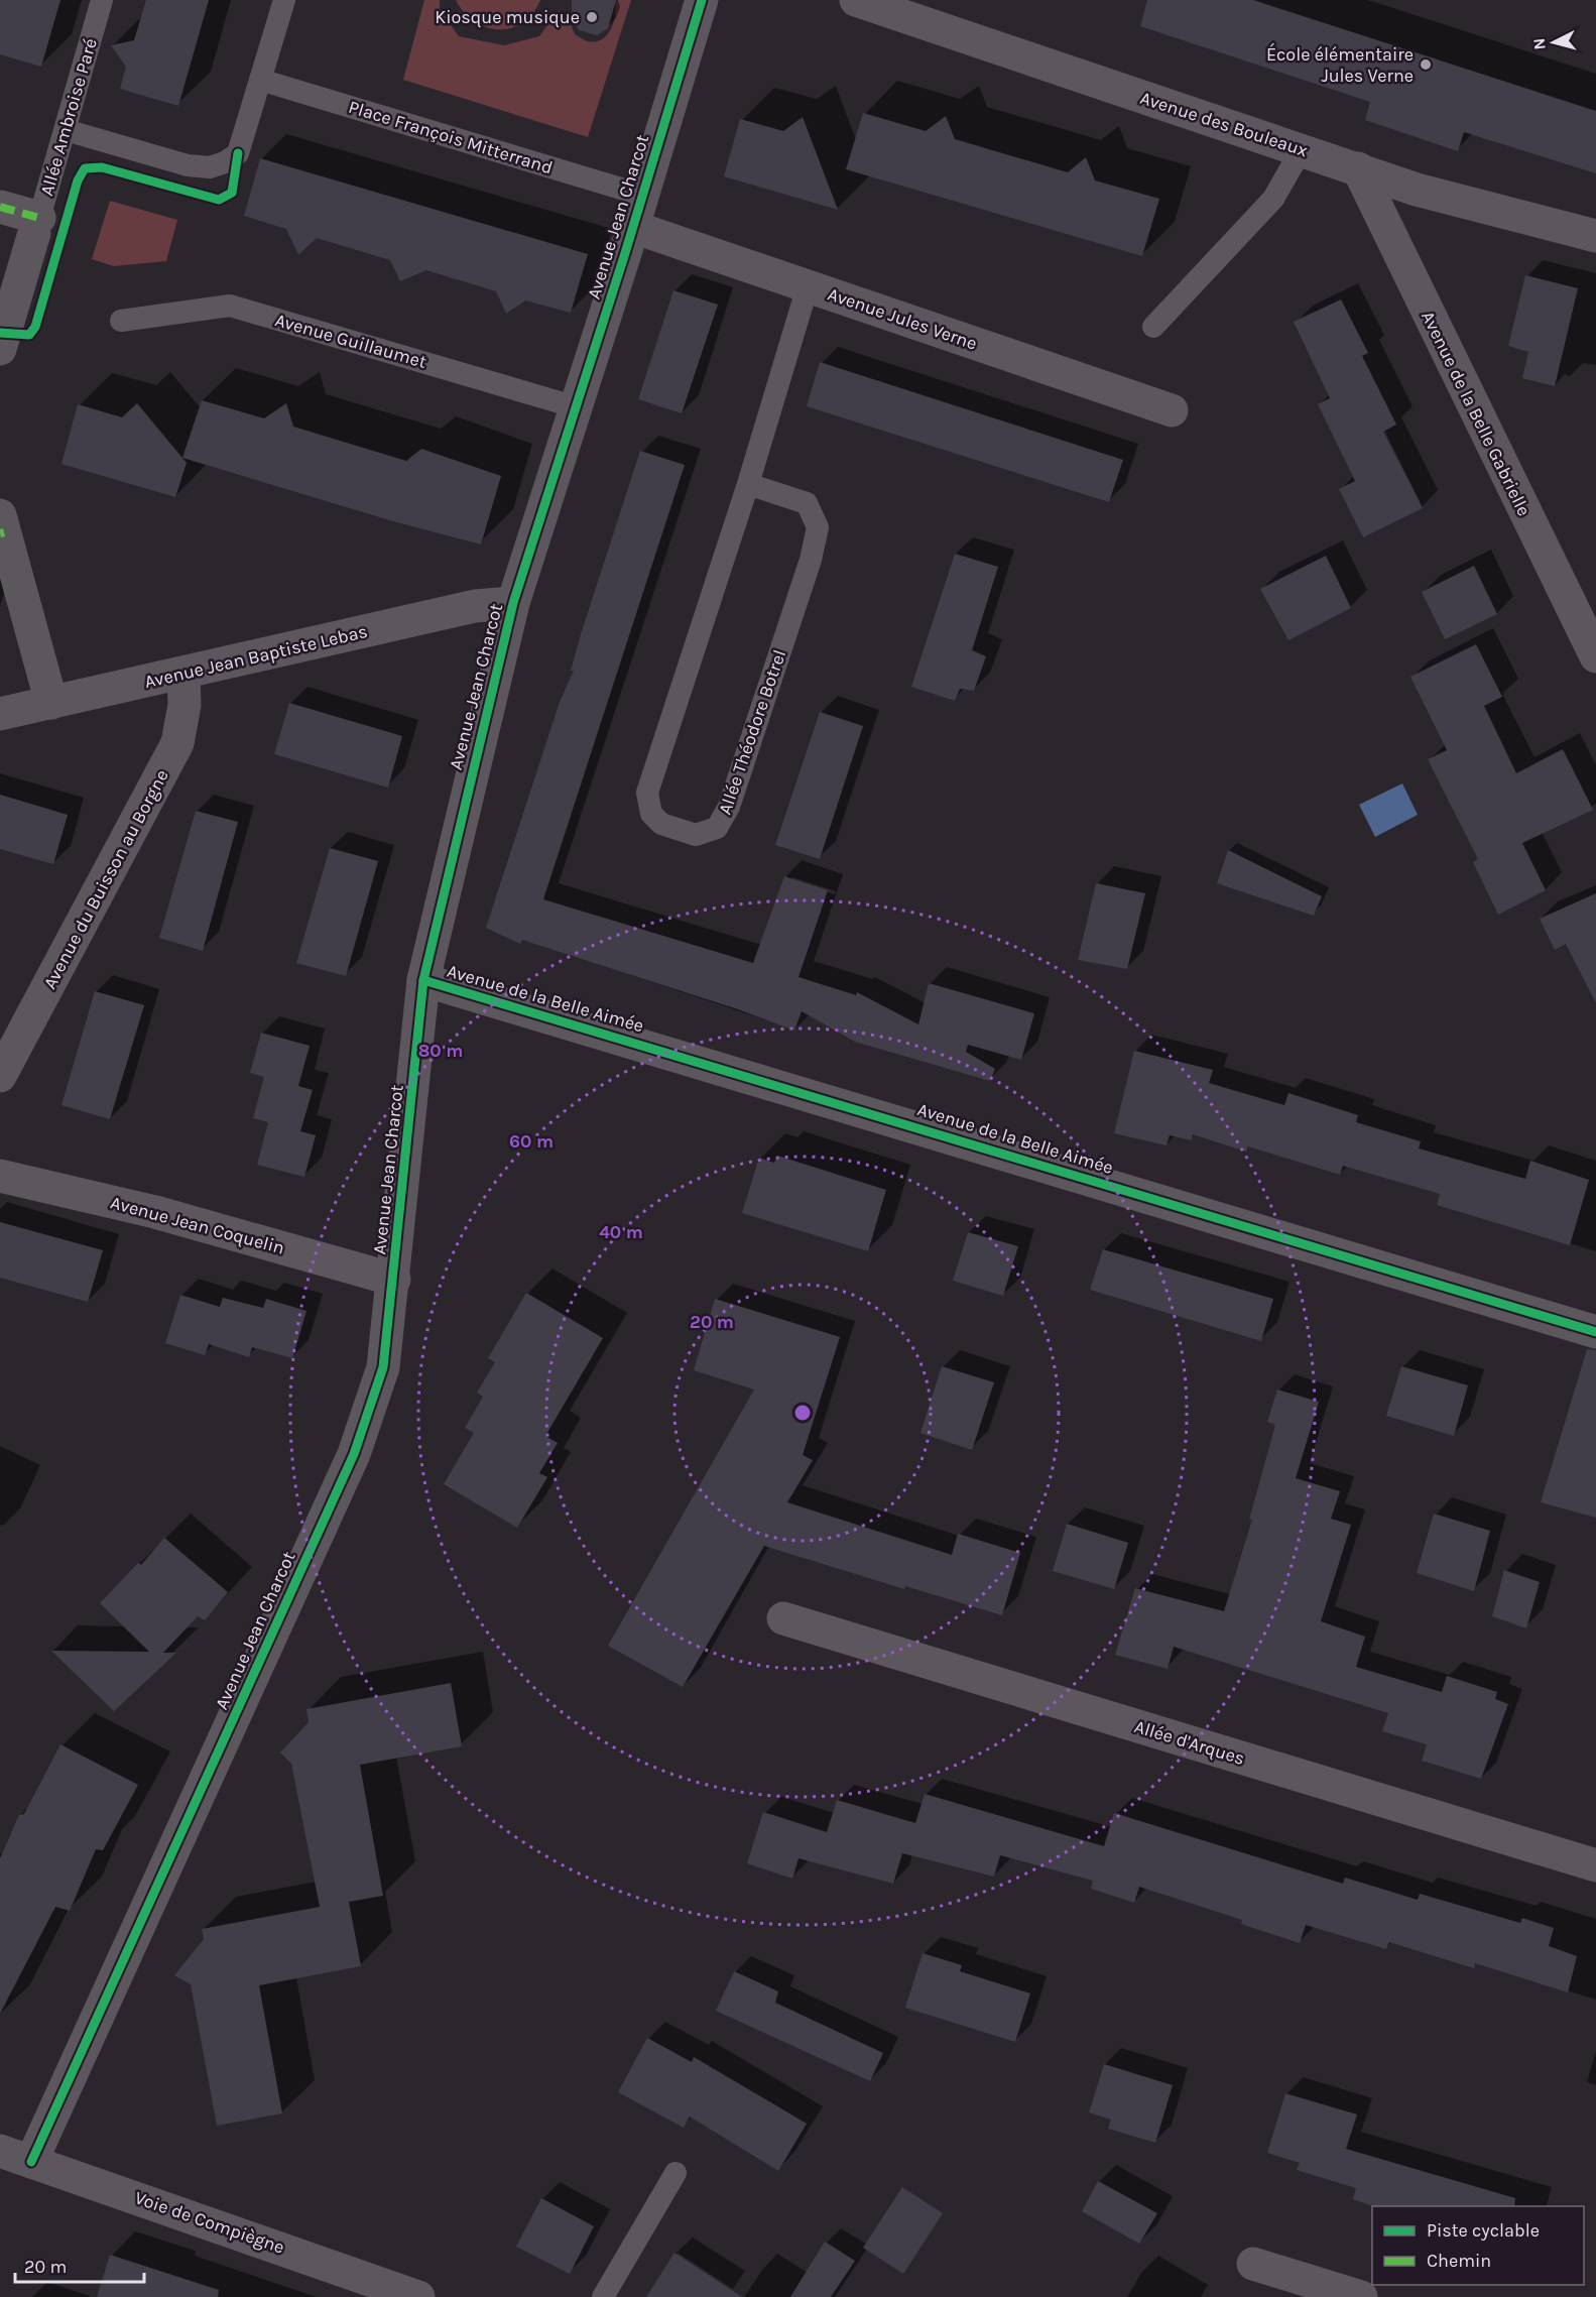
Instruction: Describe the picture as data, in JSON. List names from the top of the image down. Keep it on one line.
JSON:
{"streets":{"street":["Avenue des Bouleaux","Avenue Jean Charcot","Avenue Jules Verne","Avenue de la Belle Gabrielle","Avenue Jean Baptiste Lebas","Avenue du Buisson au Borgne","Avenue de la Belle Aimée","Avenue Jean Coquelin","Allée d'Arques","Voie de Compiègne"],"lane":["Allée Ambroise Paré","Place François Mitterrand","Avenue Guillaumet","Allée Théodore Botrel"]},"crossings":[["Avenue des Bouleaux","Avenue de la Belle Gabrielle"],["Place François Mitterrand","Avenue Jean Charcot"],["Avenue Jean Charcot","Avenue Jules Verne"],["Avenue Jean Charcot","Avenue Guillaumet"],["Avenue Jean Charcot","Avenue Jean Baptiste Lebas"],["Avenue Jean Charcot","Avenue de la Belle Aimée"],["Avenue Jean Charcot","Avenue Jean Coquelin"],["Avenue Jean Charcot","Voie de Compiègne"],["Avenue Jules Verne","Allée Théodore Botrel"],["Avenue Jean Baptiste Lebas","Avenue du Buisson au Borgne"]],"places":["Kiosque musique","École élémentaire Jules Verne"],"legend":["Piste cyclable","Chemin"],"scale_bar":"20 m","north":"left","rings":["80 m","60 m","40 m","20 m"]}
